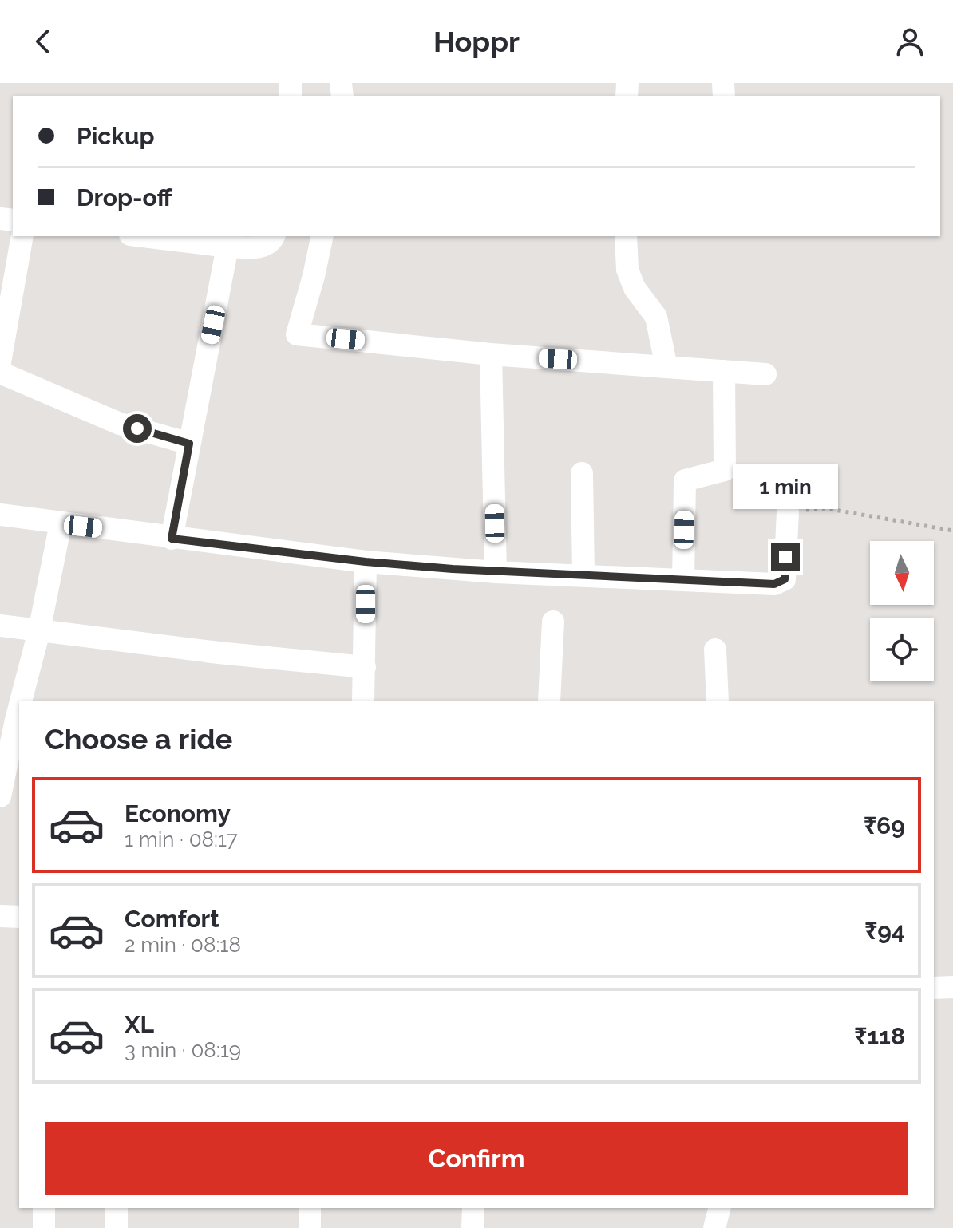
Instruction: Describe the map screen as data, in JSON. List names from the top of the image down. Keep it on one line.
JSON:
{"north":"bottom","page":{"header":"Hoppr","banner":["Pickup","Drop-off"],"bubble":"1 min","heading":"Choose a ride","list":[{"name":"Economy","note":"1 min · 08:17","value":"₹69"},{"name":"Comfort","note":"2 min · 08:18","value":"₹94"},{"name":"XL","note":"3 min · 08:19","value":"₹118"}],"buttons":"Confirm"}}
